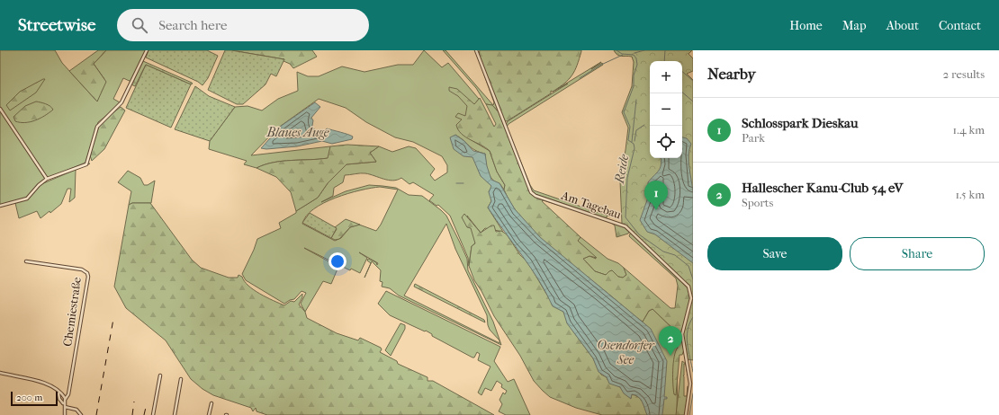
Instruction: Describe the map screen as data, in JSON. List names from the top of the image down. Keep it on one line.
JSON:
{"streets":{"street":["Am Tagebau","Chemiestraße"]},"water":["Blaues Auge","Reide","Osendorfer See"],"scale_bar":"200 m","page":{"header":"Streetwise","search":"Search here","nav":["Home","Map","About","Contact"],"heading":["Nearby","2 results"],"map_buttons":["+","−"],"list":[{"mark":"1","name":"Schlosspark Dieskau","note":"Park","value":"1.4 km"},{"mark":"2","name":"Hallescher Kanu-Club 54 eV","note":"Sports","value":"1.5 km"}],"pins":["1","2"],"buttons":["Save","Share"],"scale":"200 m"}}
